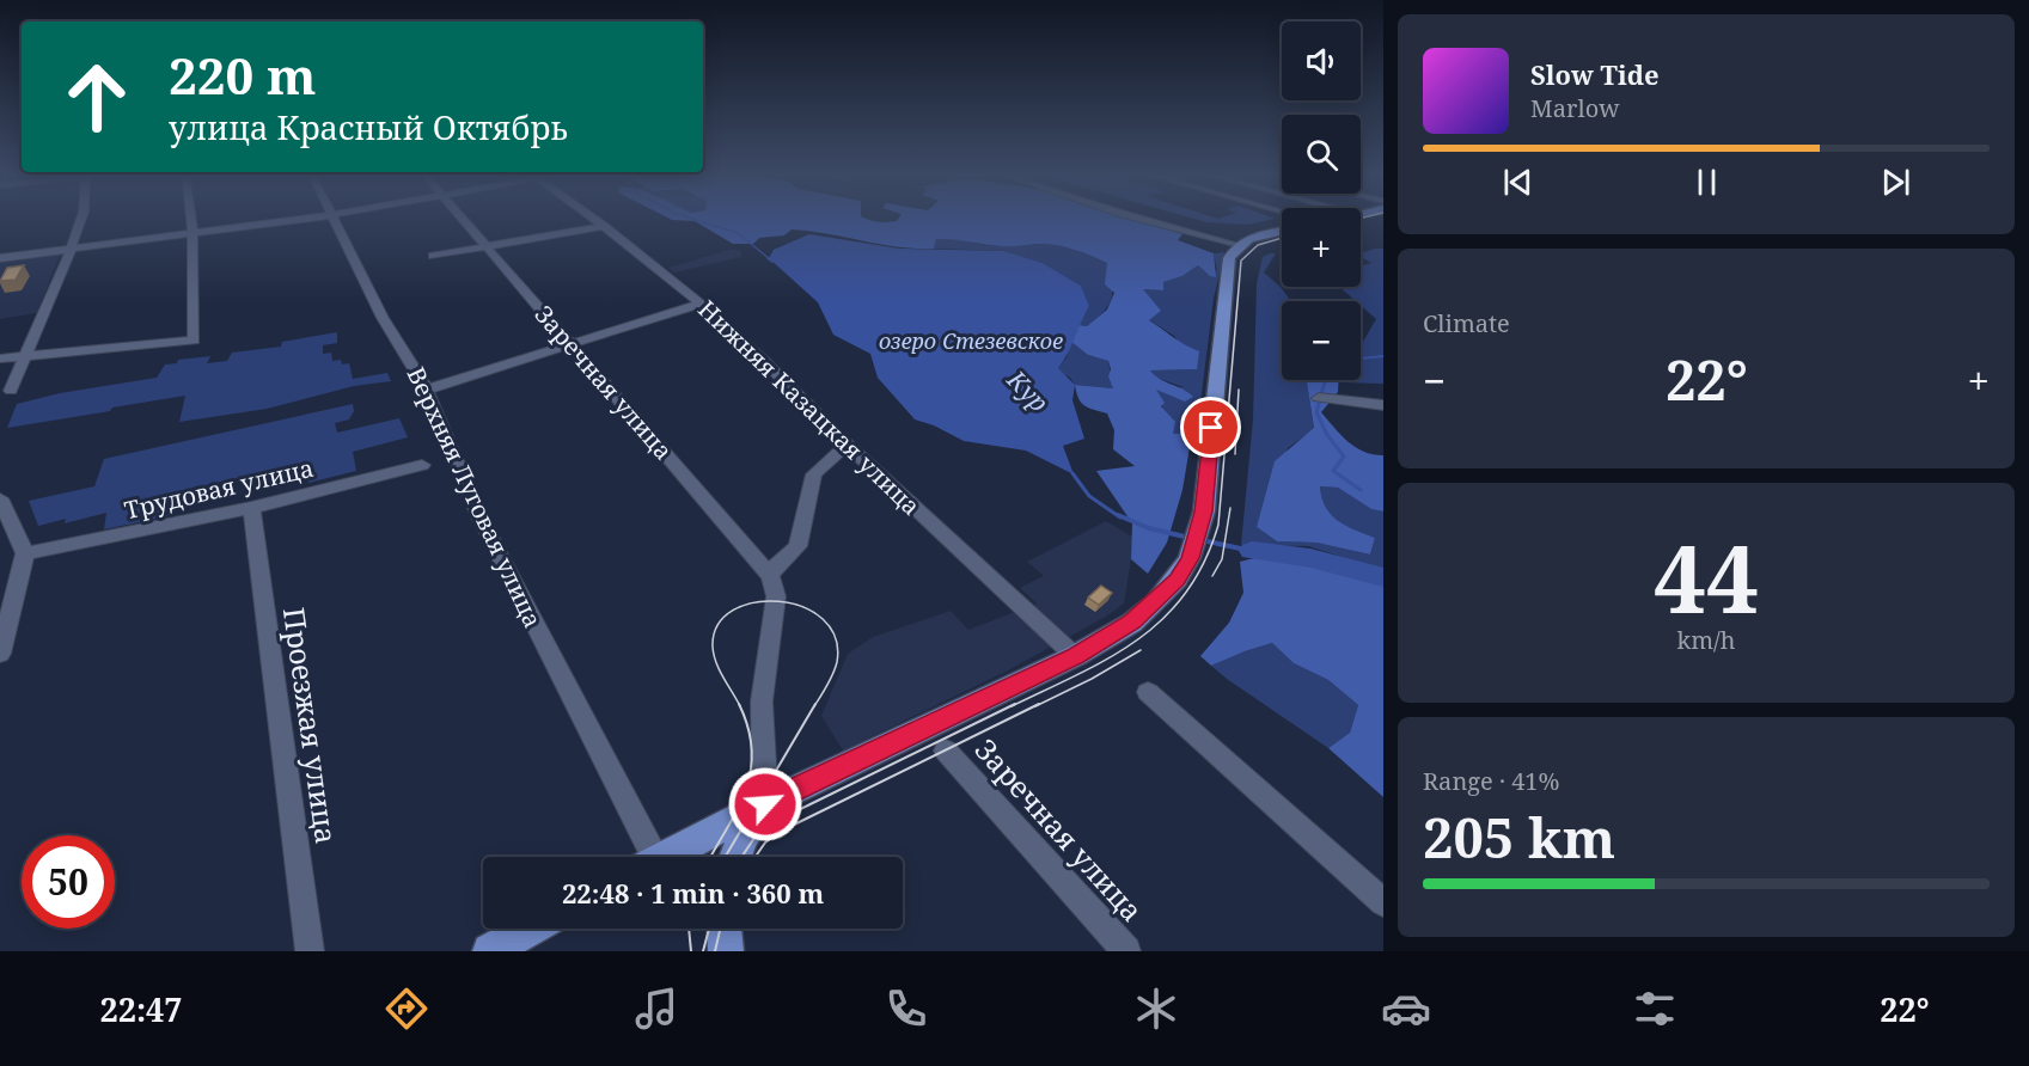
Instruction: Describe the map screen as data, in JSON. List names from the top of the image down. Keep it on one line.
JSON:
{"streets":{"street":["Заречная улица","Нижняя Казацкая улица","Трудовая улица","Верхняя Луговая улица","Проезжая улица"]},"crossings":[["Трудовая улица","Проезжая улица"]],"water":["озеро Стезевское","Кур"],"page":{"map_buttons":["+","−"],"turn":["220 m","улица Красный Октябрь"],"song":["Slow Tide","Marlow"],"tile":["Climate",["44","km/h"],["Range · 41%","205 km"]],"heat":["−","22°","+"],"limit":"50","trip":"22:48 · 1 min · 360 m","tabs":["22:47","22°"]}}
